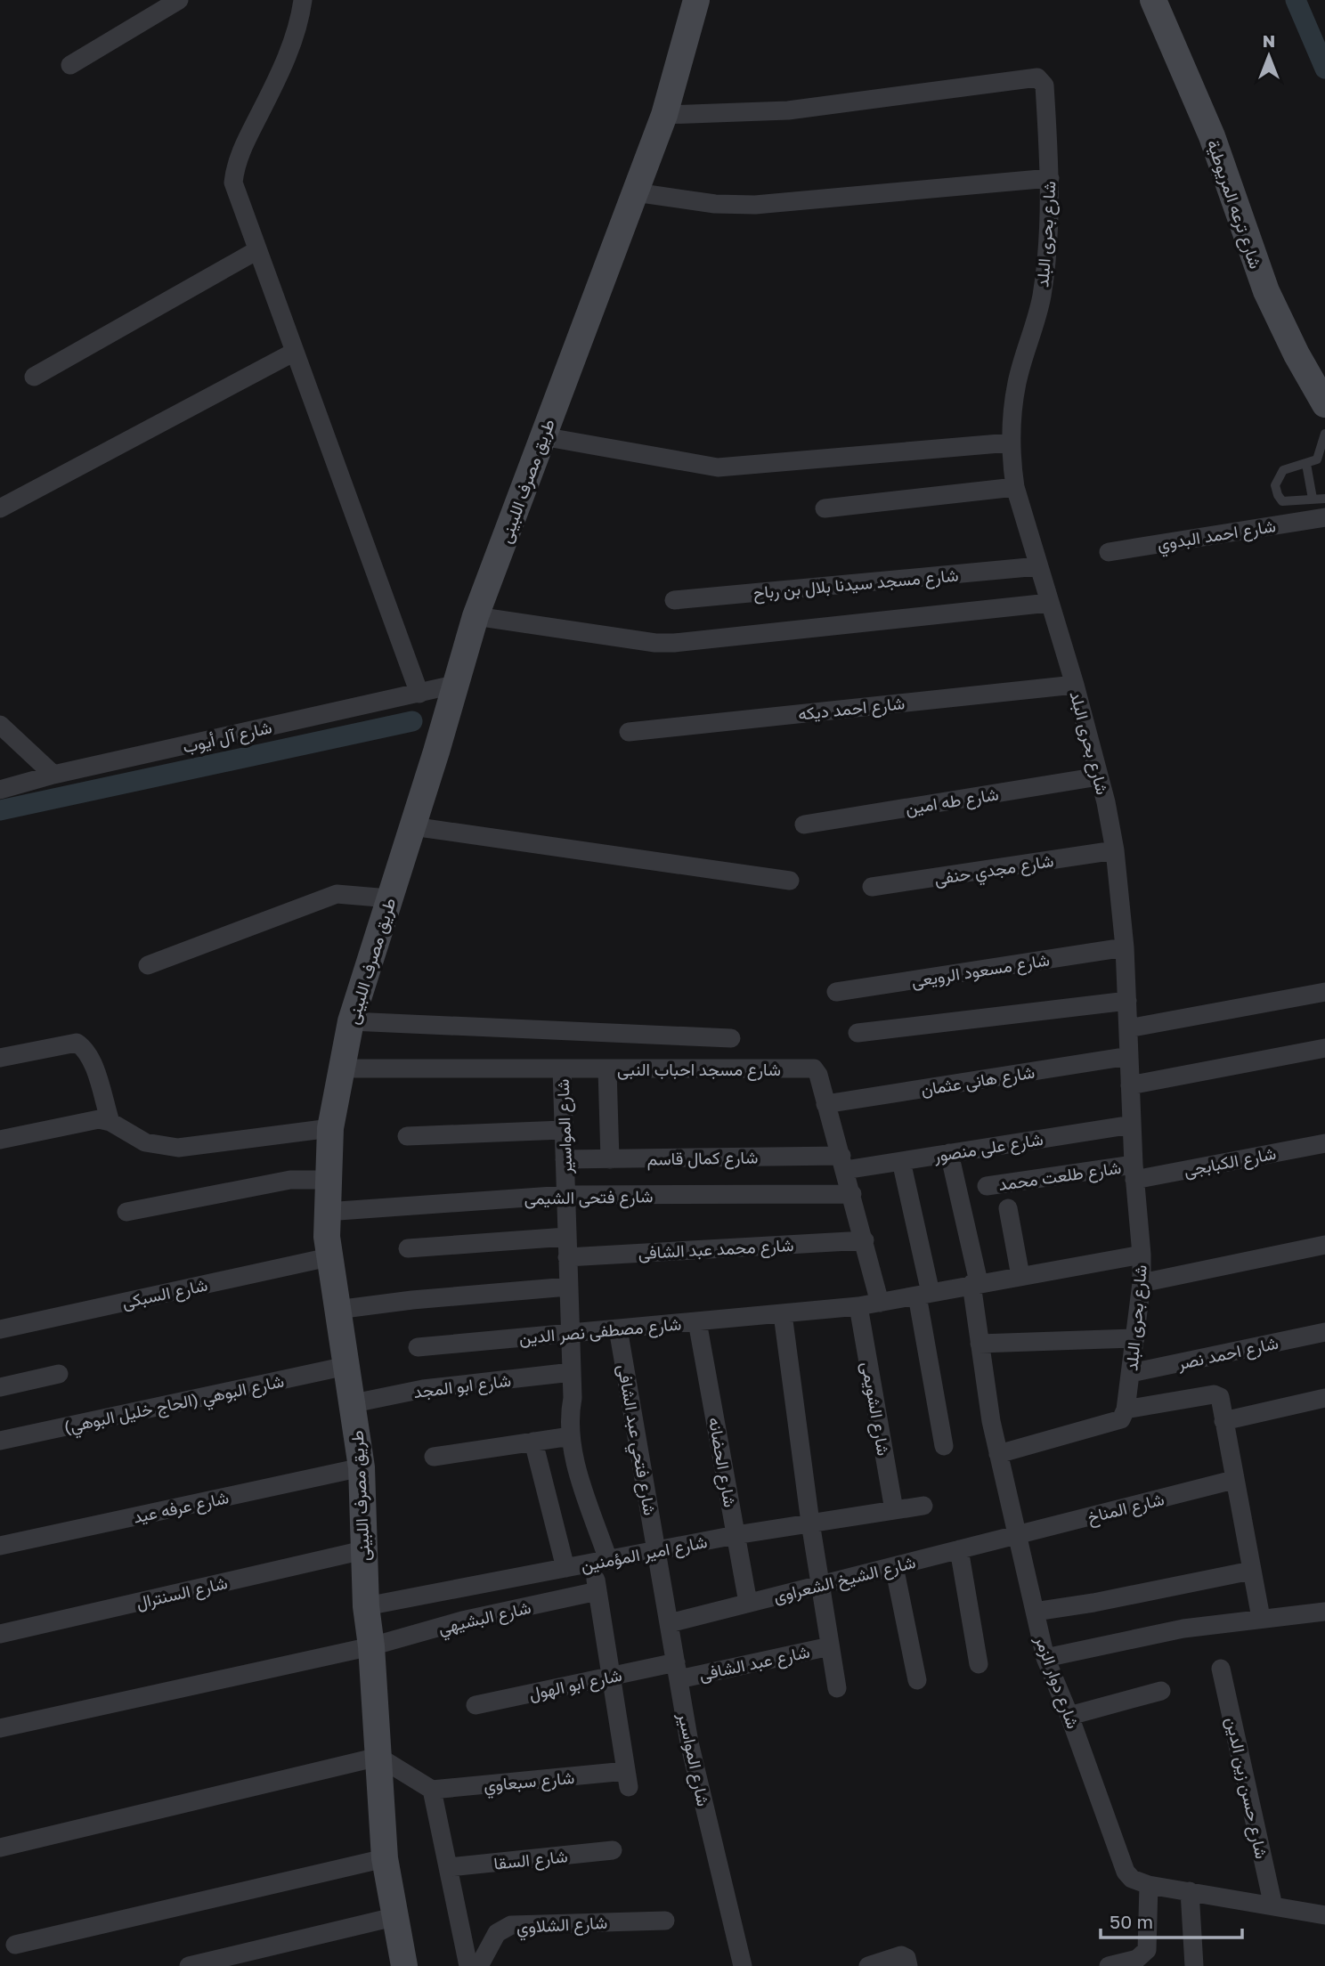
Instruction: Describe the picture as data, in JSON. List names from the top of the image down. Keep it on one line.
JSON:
{"streets":{"street":["شارع ترعه المريوطية","شارع بحرى البلد","طريق مصرف اللبينى","شارع احمد البدوي","شارع مسجد سيدنا بلال بن رباح","شارع احمد ديكه","شارع آل أيوب","شارع طه امين","شارع مجدي حنفى","شارع مسعود الرويعى","شارع مسجد احباب النبى","شارع هانى عثمان","شارع المواسير","شارع على منصور","شارع كمال قاسم","شارع الكبابجى","شارع طلعت محمد","شارع فتحى الشيمى","شارع محمد عبد الشافى","شارع السبكى","شارع مصطفى نصر الدين","شارع احمد نصر","شارع ابو المجد","شارع البوهي (الحاج خليل البوهي)","شارع الشويمى","شارع فتحي عبد الشافى","شارع الحضانه","شارع عرفه عيد","شارع المناخ","شارع امير المؤمنين","شارع الشيخ الشعراوى","شارع السنترال","شارع البشيهي","شارع عبد الشافى","شارع دوار الزمر","شارع ابو الهول","شارع سبعاوي","شارع حسن زين الدين","شارع السقا","شارع الشلاوي"]},"crossings":[["شارع بحرى البلد","طريق مصرف اللبينى"],["شارع بحرى البلد","شارع مسجد سيدنا بلال بن رباح"],["شارع بحرى البلد","شارع احمد ديكه"],["شارع بحرى البلد","شارع طه امين"],["شارع بحرى البلد","شارع مجدي حنفى"],["شارع بحرى البلد","شارع مسعود الرويعى"],["شارع بحرى البلد","شارع هانى عثمان"],["شارع بحرى البلد","شارع على منصور"],["شارع بحرى البلد","شارع الكبابجى"],["شارع بحرى البلد","شارع طلعت محمد"],["شارع بحرى البلد","شارع مصطفى نصر الدين"],["شارع بحرى البلد","شارع احمد نصر"],["طريق مصرف اللبينى","شارع آل أيوب"],["طريق مصرف اللبينى","شارع مسجد احباب النبى"],["طريق مصرف اللبينى","شارع فتحى الشيمى"],["طريق مصرف اللبينى","شارع السبكى"],["طريق مصرف اللبينى","شارع ابو المجد"],["طريق مصرف اللبينى","شارع البوهي (الحاج خليل البوهي)"],["طريق مصرف اللبينى","شارع عرفه عيد"],["طريق مصرف اللبينى","شارع امير المؤمنين"],["طريق مصرف اللبينى","شارع السنترال"],["طريق مصرف اللبينى","شارع البشيهي"],["شارع مسجد احباب النبى","شارع هانى عثمان"],["شارع مسجد احباب النبى","شارع المواسير"],["شارع مسجد احباب النبى","شارع على منصور"],["شارع مسجد احباب النبى","شارع كمال قاسم"],["شارع مسجد احباب النبى","شارع فتحى الشيمى"],["شارع مسجد احباب النبى","شارع محمد عبد الشافى"],["شارع مسجد احباب النبى","شارع مصطفى نصر الدين"],["شارع المواسير","شارع كمال قاسم"],["شارع المواسير","شارع فتحى الشيمى"],["شارع المواسير","شارع محمد عبد الشافى"],["شارع المواسير","شارع مصطفى نصر الدين"],["شارع المواسير","شارع ابو المجد"],["شارع المواسير","شارع فتحي عبد الشافى"],["شارع المواسير","شارع امير المؤمنين"],["شارع المواسير","شارع الشيخ الشعراوى"],["شارع المواسير","شارع البشيهي"],["شارع المواسير","شارع عبد الشافى"],["شارع المواسير","شارع ابو الهول"],["شارع المواسير","شارع سبعاوي"],["شارع على منصور","شارع كمال قاسم"],["شارع على منصور","شارع دوار الزمر"],["شارع الكبابجى","شارع طلعت محمد"],["شارع مصطفى نصر الدين","شارع الشويمى"],["شارع مصطفى نصر الدين","شارع فتحي عبد الشافى"],["شارع مصطفى نصر الدين","شارع الحضانه"],["شارع مصطفى نصر الدين","شارع دوار الزمر"],["شارع الشويمى","شارع امير المؤمنين"],["شارع فتحي عبد الشافى","شارع امير المؤمنين"],["شارع الحضانه","شارع امير المؤمنين"],["شارع الحضانه","شارع الشيخ الشعراوى"],["شارع المناخ","شارع الشيخ الشعراوى"],["شارع المناخ","شارع دوار الزمر"],["شارع الشيخ الشعراوى","شارع دوار الزمر"],["شارع عبد الشافى","شارع ابو الهول"],["شارع دوار الزمر","شارع حسن زين الدين"]],"scale_bar":"50 m","north":"top"}
